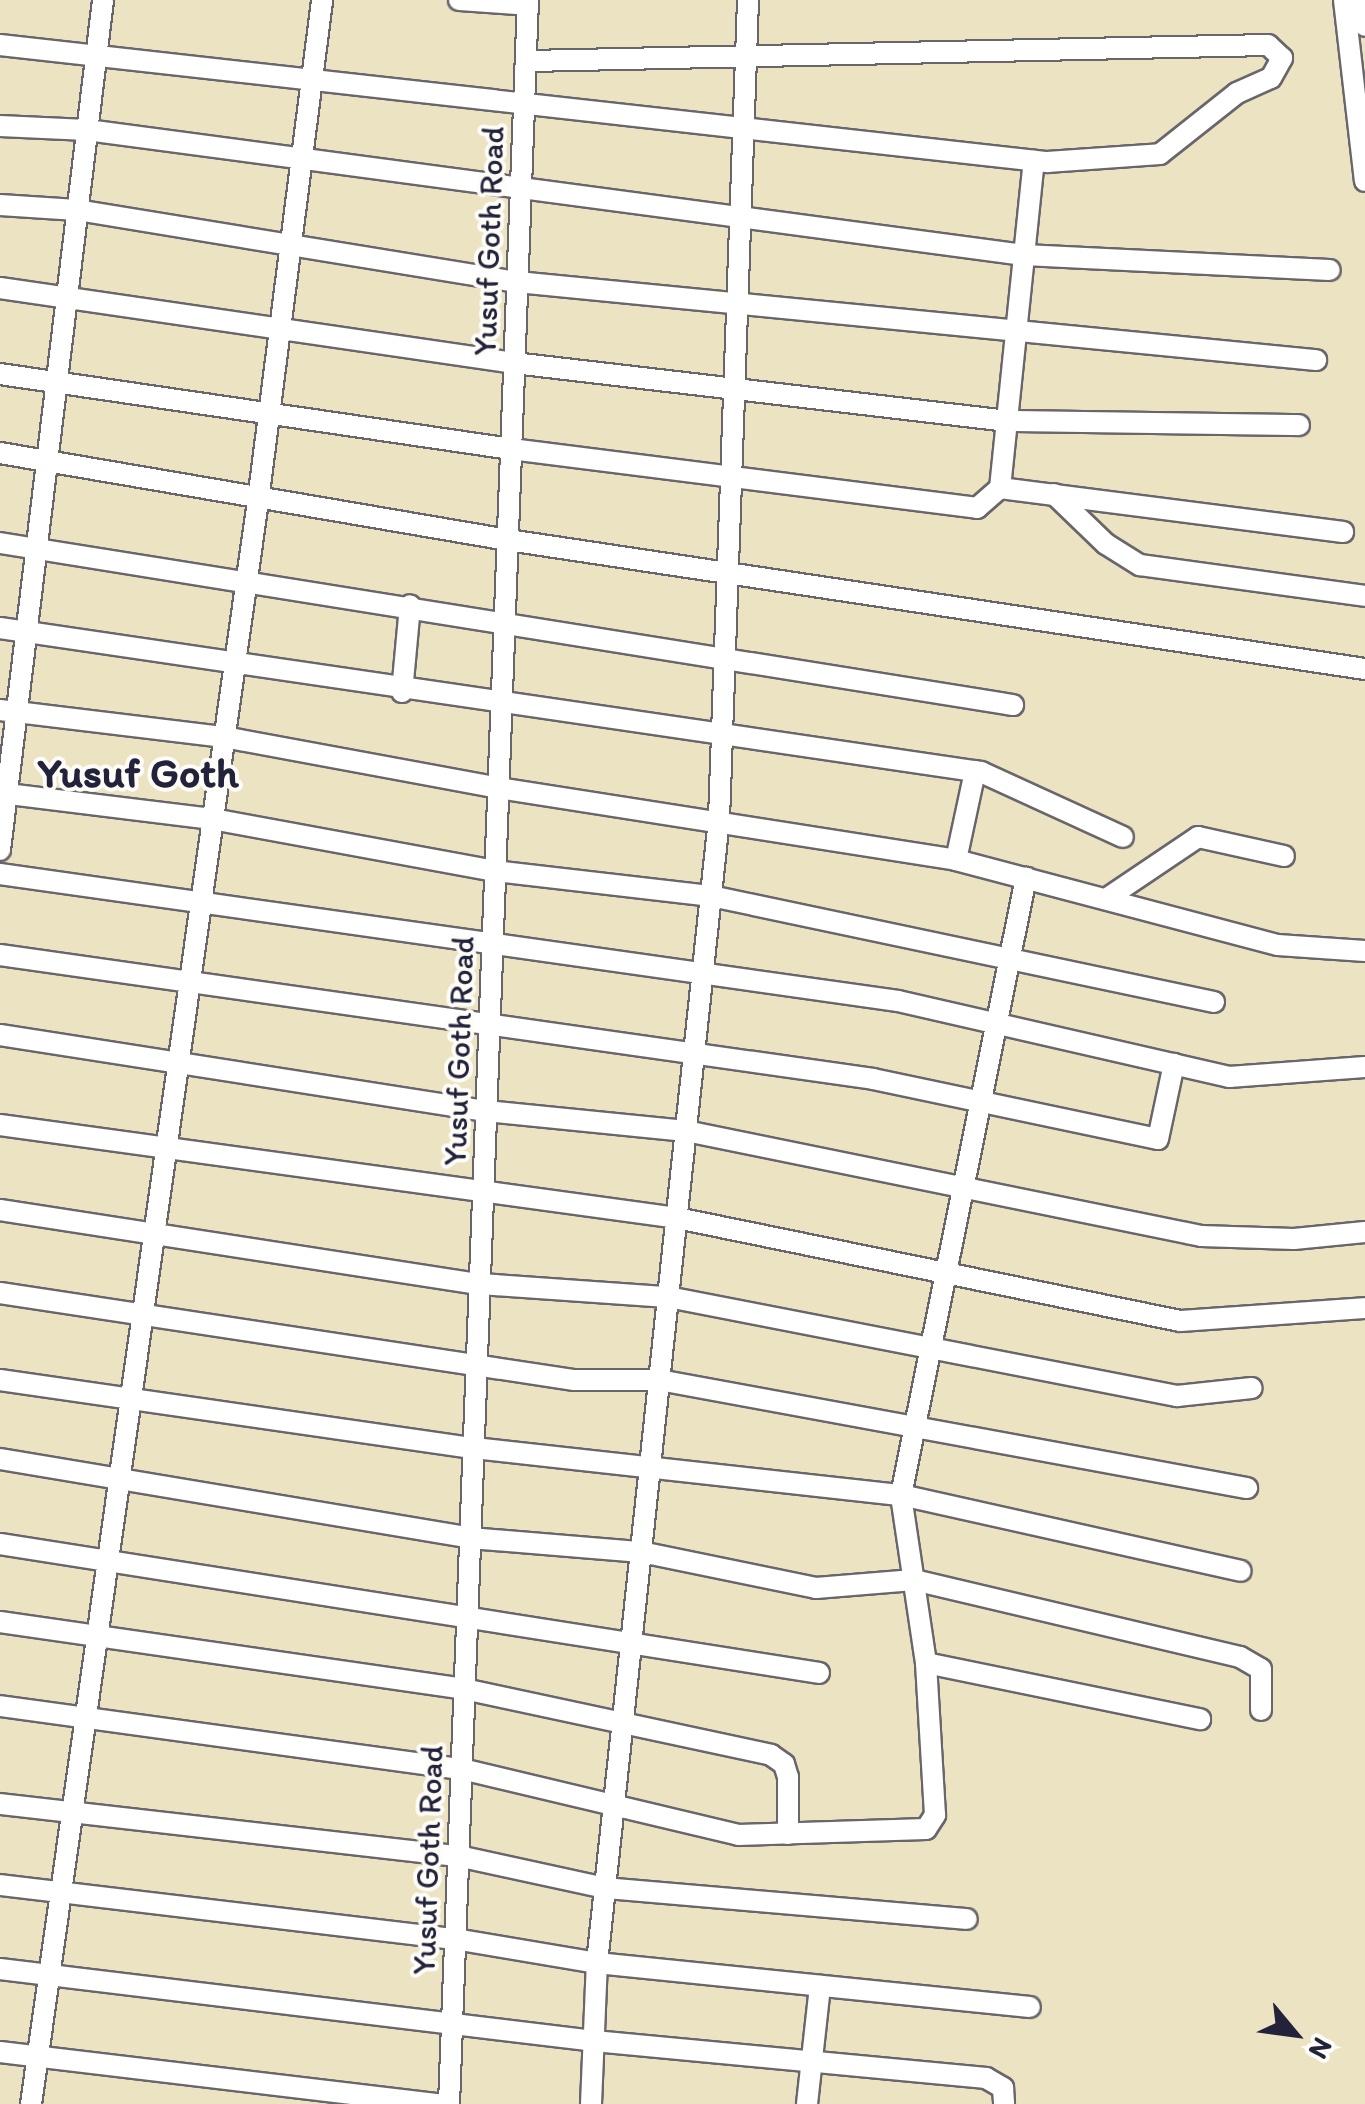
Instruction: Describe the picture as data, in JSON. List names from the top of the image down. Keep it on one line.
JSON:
{"streets":{"street":["Yusuf Goth Road"]},"districts":["Yusuf Goth"],"north":"bottom right"}
